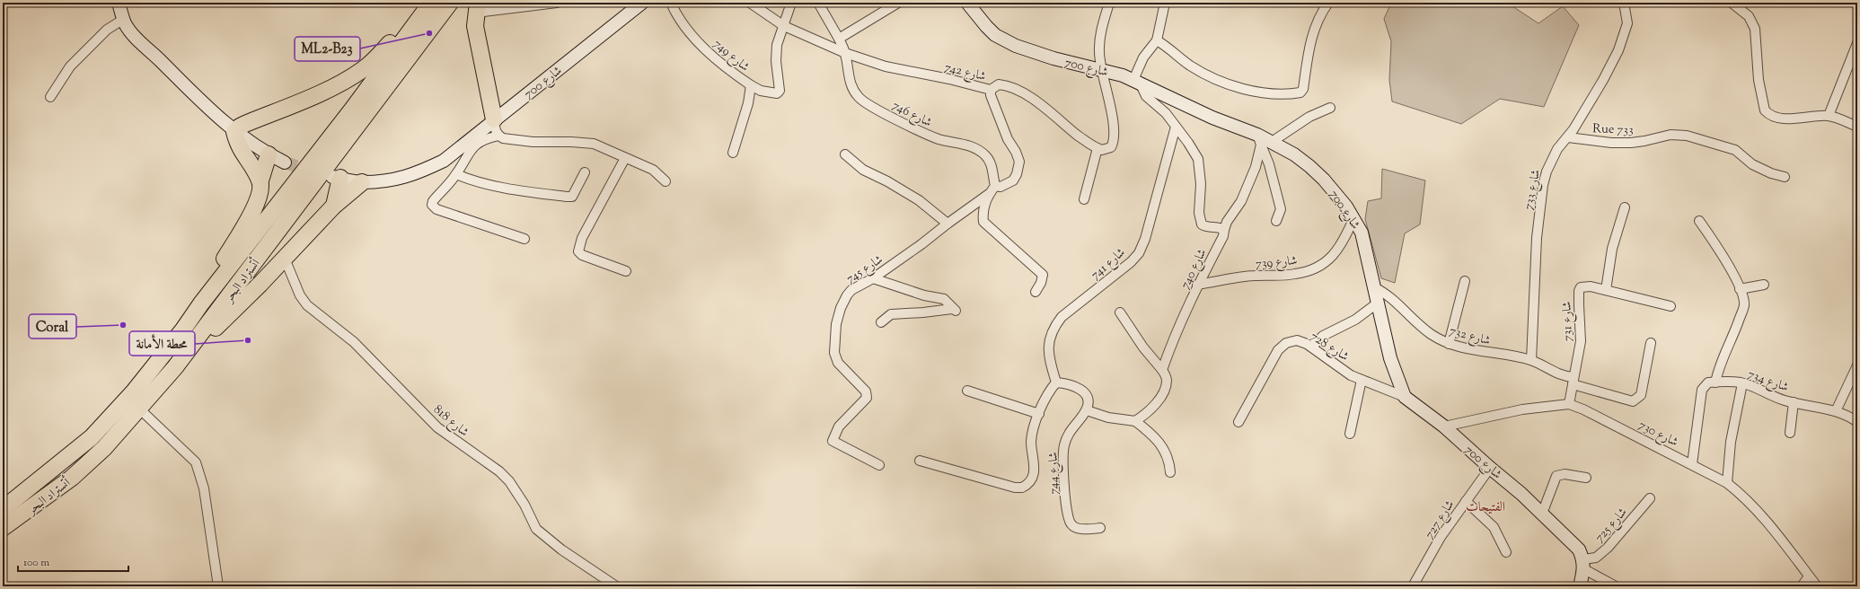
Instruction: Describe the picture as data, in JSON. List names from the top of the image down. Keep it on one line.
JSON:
{"streets":{"highway":["أتستراد البحر"],"main road":["شارع 700"],"street":["شارع 749","شارع 742","شارع 746","Rue 733","شارع 733","شارع 739","شارع 741","شارع 745","شارع 740","شارع 731","شارع 732","شارع 728","شارع 734","شارع 818","شارع 730","شارع 744","شارع 727","شارع 725"]},"crossings":[["شارع 700","شارع 739"],["شارع 700","شارع 740"],["شارع 700","شارع 732"],["شارع 700","شارع 728"],["شارع 700","شارع 730"],["شارع 700","شارع 727"],["شارع 700","شارع 725"],["شارع 742","شارع 746"],["Rue 733","شارع 733"],["شارع 733","شارع 732"],["شارع 739","شارع 740"],["شارع 741","شارع 744"],["شارع 731","شارع 732"],["شارع 731","شارع 730"]],"districts":["الفتيحات"],"places":["ML2-B23","Coral","محطة الأمانة"],"scale_bar":"100 m"}
